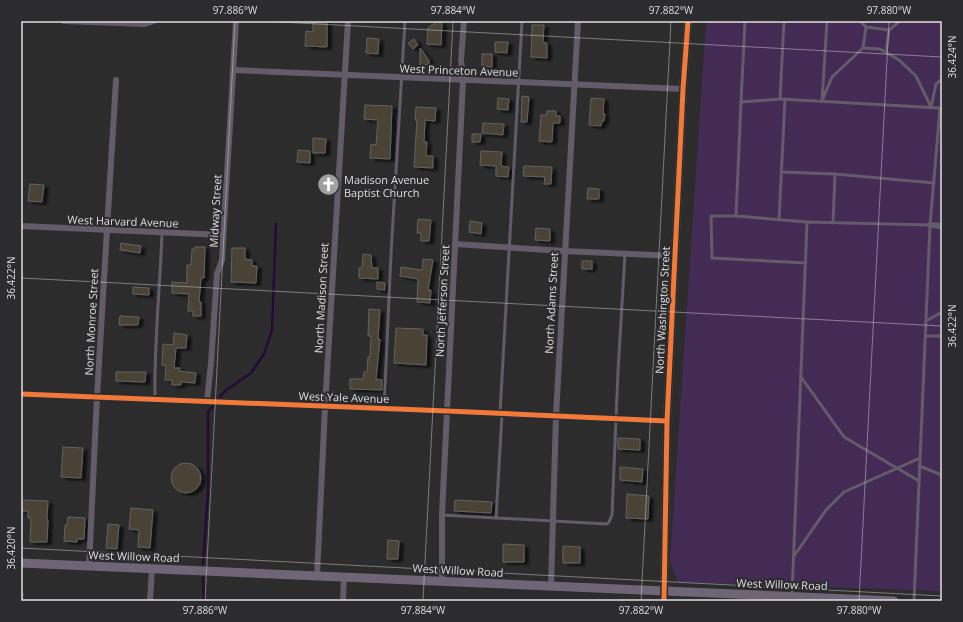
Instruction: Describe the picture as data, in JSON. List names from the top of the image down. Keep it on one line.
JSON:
{"streets":{"main road":["West Willow Road"],"street":["West Princeton Avenue","Midway Street","West Harvard Avenue","North Madison Street","North Jefferson Street","North Adams Street","North Washington Street","North Monroe Street","West Yale Avenue"]},"crossings":[["West Princeton Avenue","Midway Street"],["West Princeton Avenue","North Madison Street"],["West Princeton Avenue","North Jefferson Street"],["West Princeton Avenue","North Adams Street"],["West Princeton Avenue","North Washington Street"],["Midway Street","West Harvard Avenue"],["Midway Street","West Yale Avenue"],["West Harvard Avenue","North Monroe Street"],["North Madison Street","West Yale Avenue"],["North Madison Street","West Willow Road"],["North Jefferson Street","West Yale Avenue"],["North Jefferson Street","West Willow Road"],["North Adams Street","West Yale Avenue"],["North Adams Street","West Willow Road"],["North Washington Street","West Yale Avenue"],["North Washington Street","West Willow Road"],["North Monroe Street","West Yale Avenue"],["North Monroe Street","West Willow Road"]],"places":{"church":["Madison Avenue Baptist Church"]},"coordinates":["97.886°W","97.884°W","97.882°W","97.880°W","36.424°N","36.422°N","36.420°N"]}
